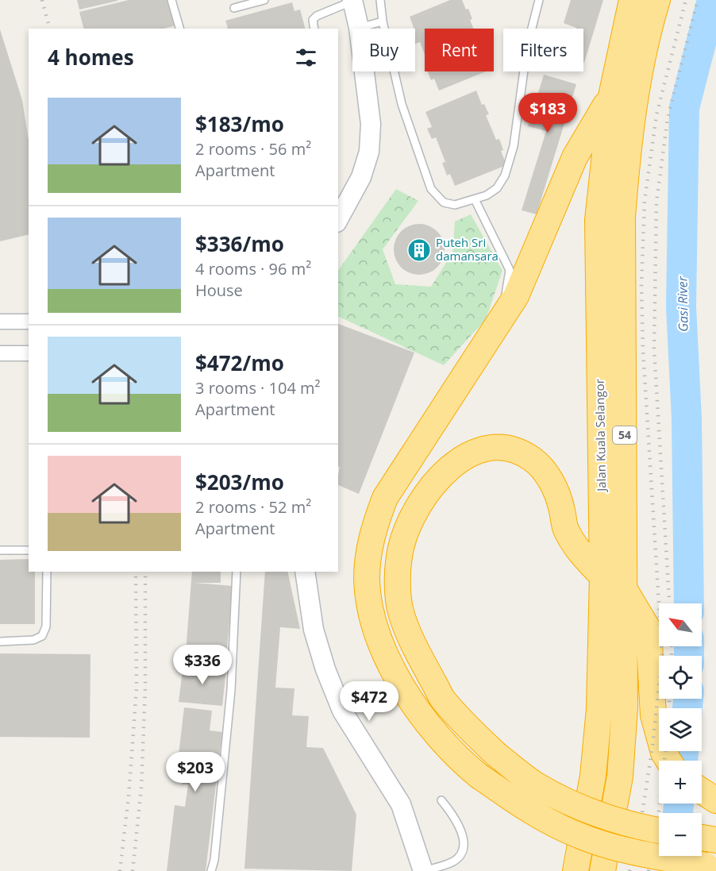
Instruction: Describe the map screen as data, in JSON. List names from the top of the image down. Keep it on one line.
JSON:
{"streets":{"highway":["Jalan Kuala Selangor","54"]},"water":["Gasi River"],"places":{"building":["Puteh Sri damansara"]},"north":"top left","page":{"chip":["Buy","Rent","Filters"],"heading":"4 homes","list":[{"name":"$183/mo","note":"2 rooms · 56 m² · Apartment"},{"name":"$336/mo","note":"4 rooms · 96 m² · House"},{"name":"$472/mo","note":"3 rooms · 104 m² · Apartment"},{"name":"$203/mo","note":"2 rooms · 52 m² · Apartment"}],"price":["$183","$336","$472","$203"],"map_buttons":["+","−"]}}
